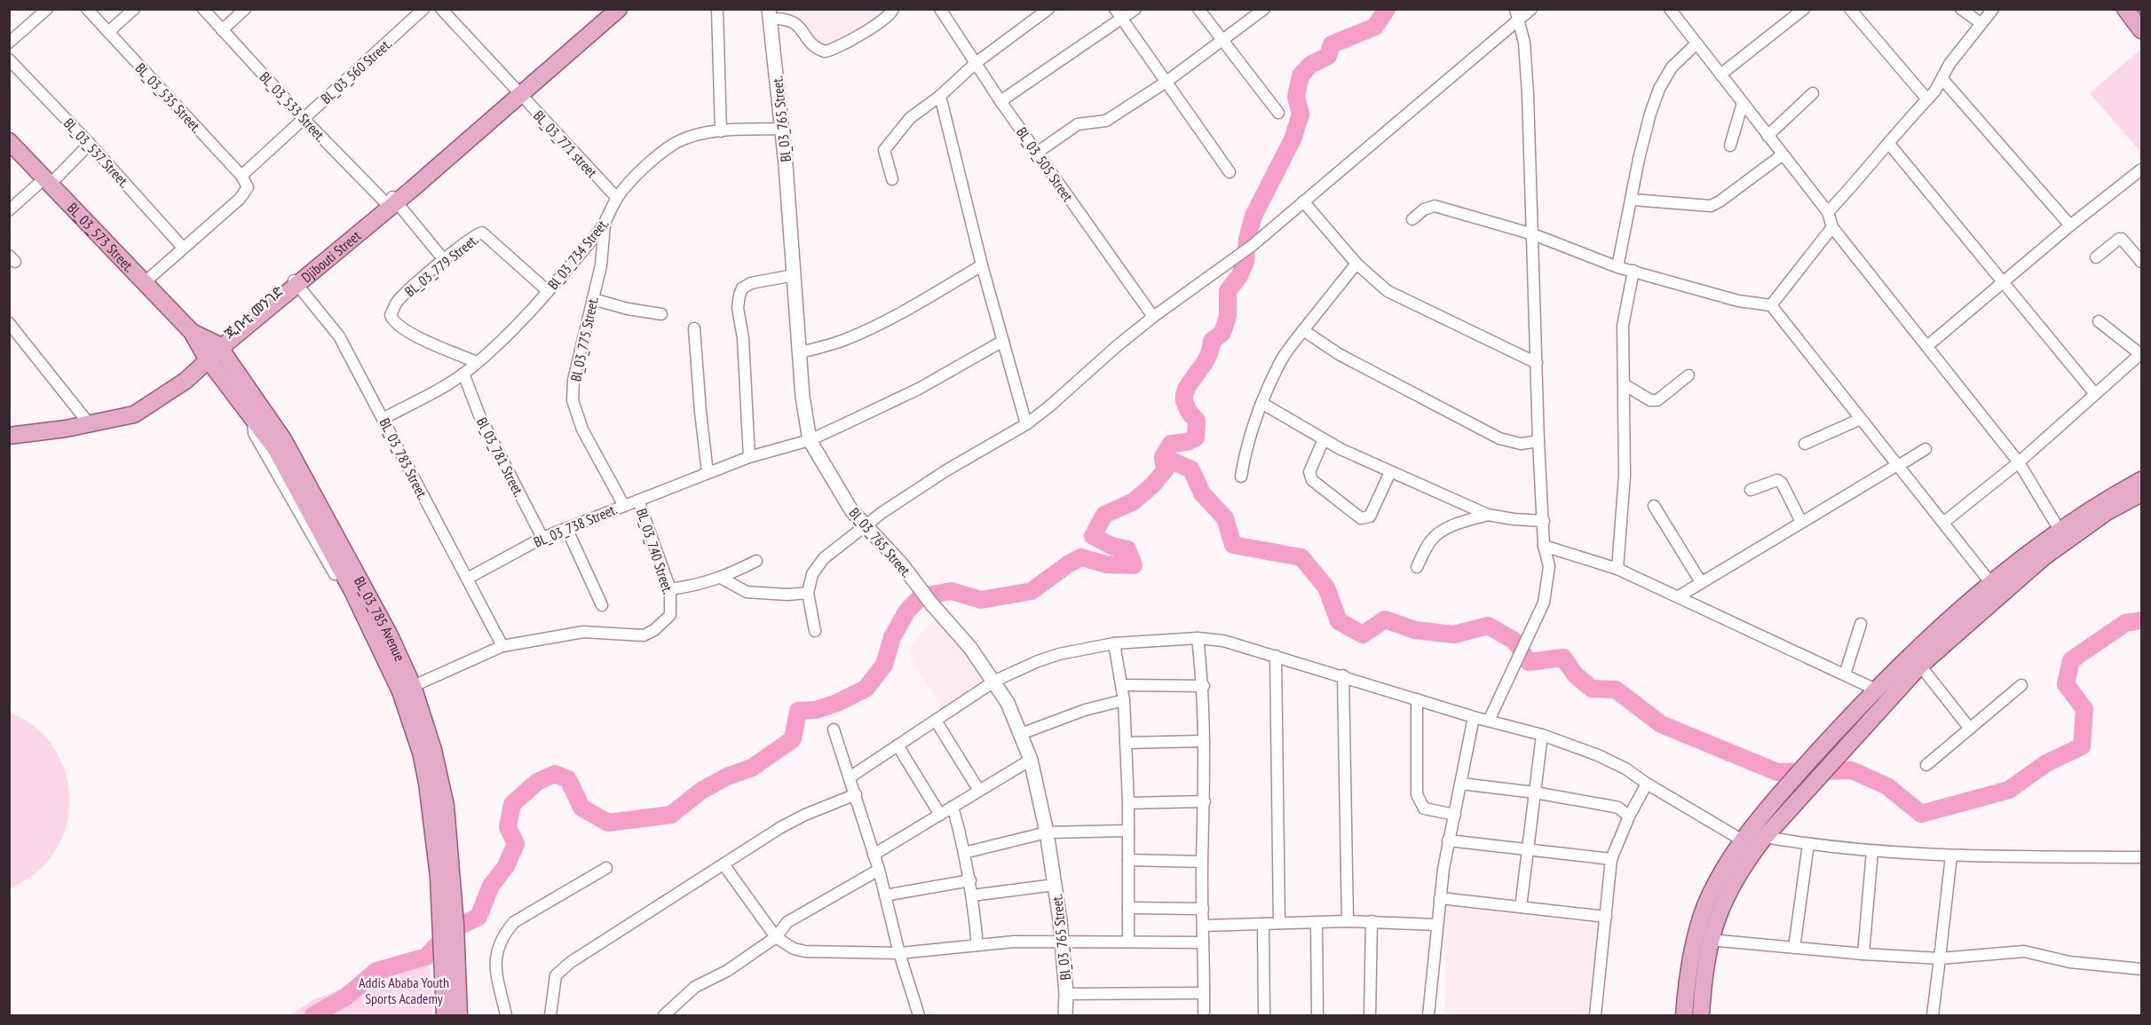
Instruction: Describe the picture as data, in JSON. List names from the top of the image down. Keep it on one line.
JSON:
{"streets":{"main road":["BL_03_573 Street.","Djibouti Street","ጂቡቲ መንገድ","BL_03_785 Avenue"],"street":["BL_03_560 Street.","BL_03_535 Street.","BL_03_533 Street.","Bl_03_765 Street.","BL_03_771 street","BL_03_537 Street.","BL_03_505 Street","Bl_03_734 Street.","BL_03_779 Street.","Bl_03_775 Street.","Bl_03_781 Street.","BL_03_783 Street.","BL_03_738 Street.","BL_03_740 Street."]},"crossings":[["BL_03_560 Street.","BL_03_535 Street."],["BL_03_560 Street.","BL_03_533 Street."],["BL_03_535 Street.","BL_03_537 Street."],["BL_03_533 Street.","Djibouti Street"],["BL_03_533 Street.","BL_03_779 Street."],["Bl_03_765 Street.","Bl_03_734 Street."],["Bl_03_765 Street.","BL_03_738 Street."],["BL_03_771 street","Bl_03_734 Street."],["BL_03_573 Street.","BL_03_785 Avenue"],["Bl_03_734 Street.","BL_03_779 Street."],["Bl_03_734 Street.","Bl_03_775 Street."],["Bl_03_734 Street.","Bl_03_781 Street."],["Bl_03_734 Street.","BL_03_783 Street."],["Djibouti Street","ጂቡቲ መንገድ"],["Djibouti Street","BL_03_783 Street."],["Djibouti Street","BL_03_785 Avenue"],["ጂቡቲ መንገድ","BL_03_785 Avenue"],["Bl_03_775 Street.","BL_03_738 Street."],["Bl_03_781 Street.","BL_03_738 Street."],["BL_03_783 Street.","BL_03_738 Street."],["BL_03_783 Street.","BL_03_740 Street."],["BL_03_738 Street.","BL_03_740 Street."],["BL_03_740 Street.","BL_03_785 Avenue"]],"parks":["Addis Ababa Youth Sports Academy"]}
